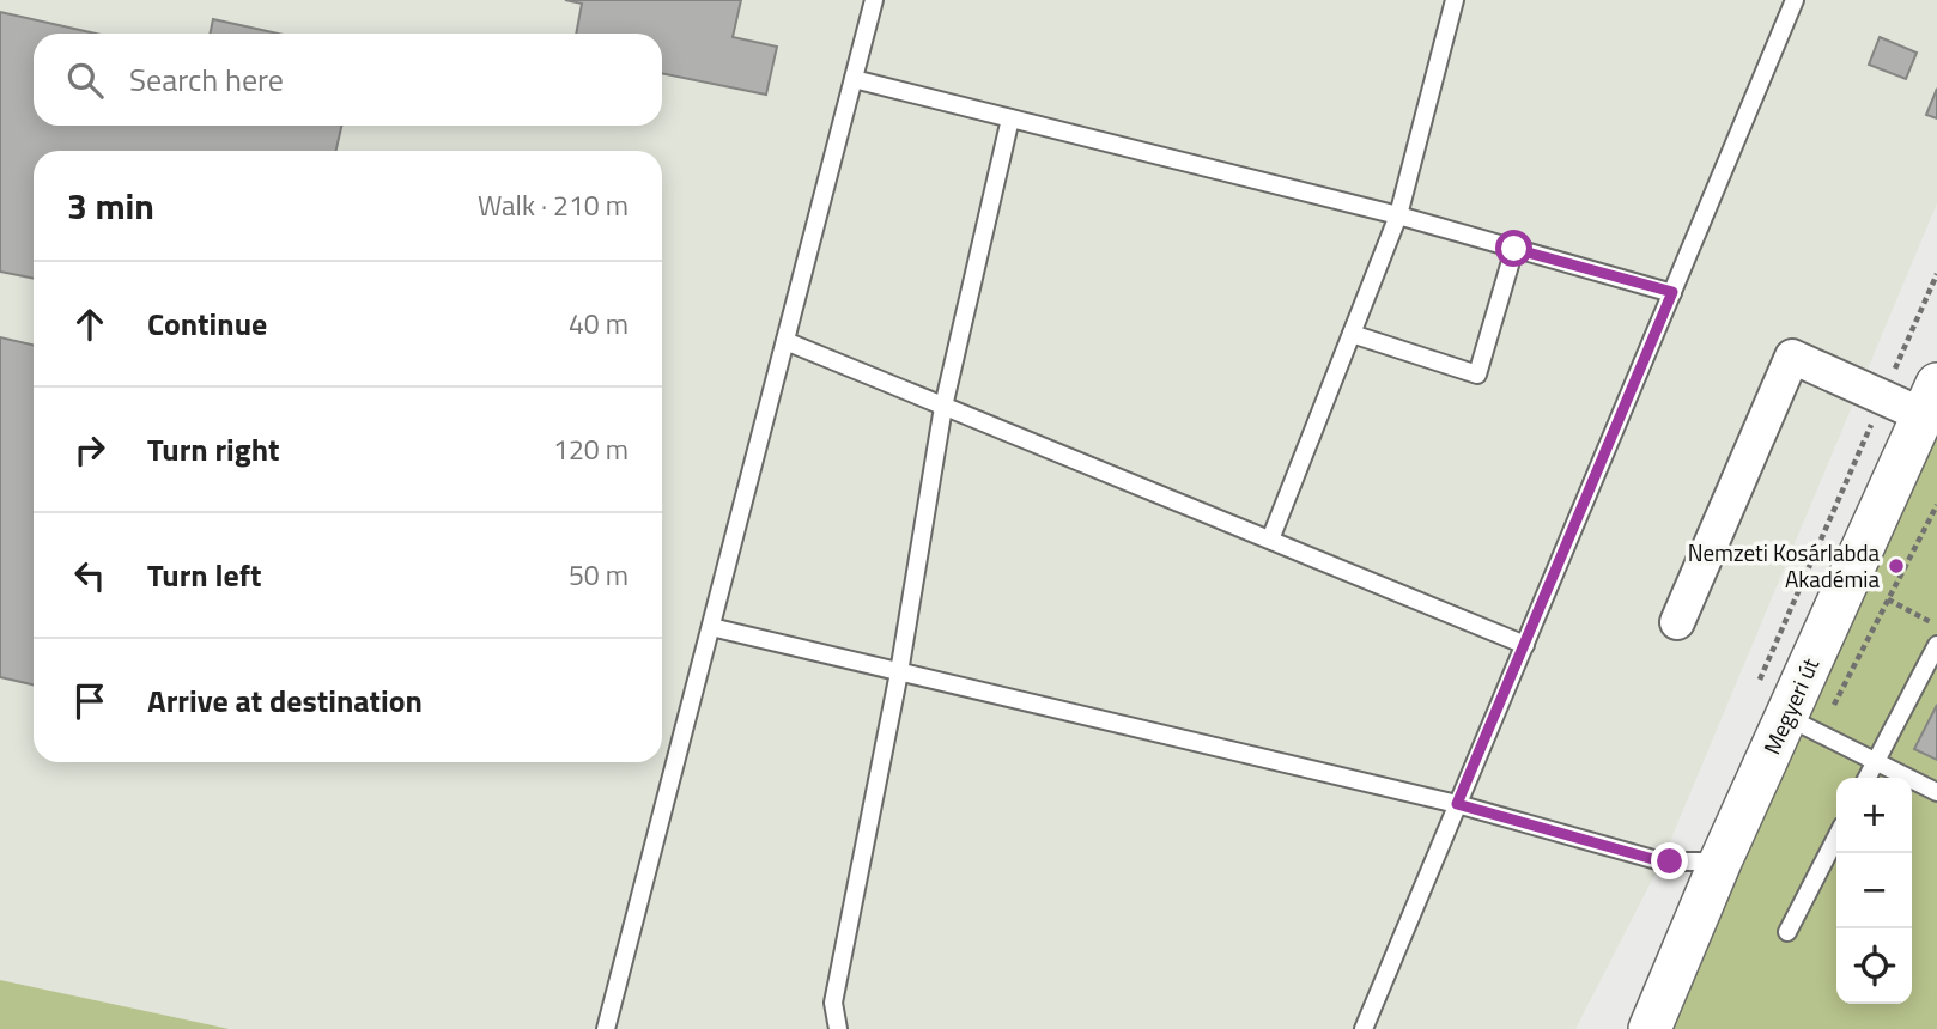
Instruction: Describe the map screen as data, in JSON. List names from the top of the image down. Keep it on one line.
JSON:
{"streets":{"street":["Megyeri út"]},"places":["Nemzeti Kosárlabda Akadémia"],"page":{"search":"Search here","heading":["3 min","Walk · 210 m"],"list":[["Continue","40 m"],["Turn right","120 m"],["Turn left","50 m"],"Arrive at destination"],"map_buttons":["+","−"]}}
